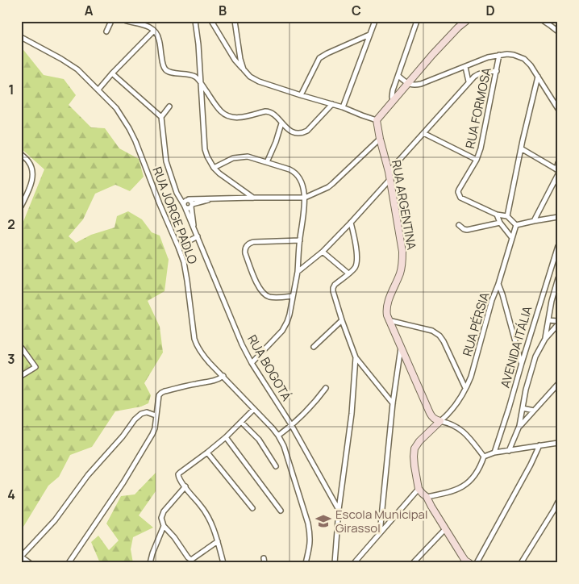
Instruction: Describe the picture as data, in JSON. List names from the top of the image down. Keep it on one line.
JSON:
{"streets":{"main road":["RUA ARGENTINA"],"street":["RUA FORMOSA","RUA JORGE PADLO","RUA PÉRSIA","AVENIDA ITÁLIA","RUA BOGOTÁ"]},"crossings":[["RUA ARGENTINA","RUA PÉRSIA"]],"places":{"school or university":["Escola Municipal Girassol"]},"grid":{"columns":["A","B","C","D"],"rows":["1","2","3","4"]}}
